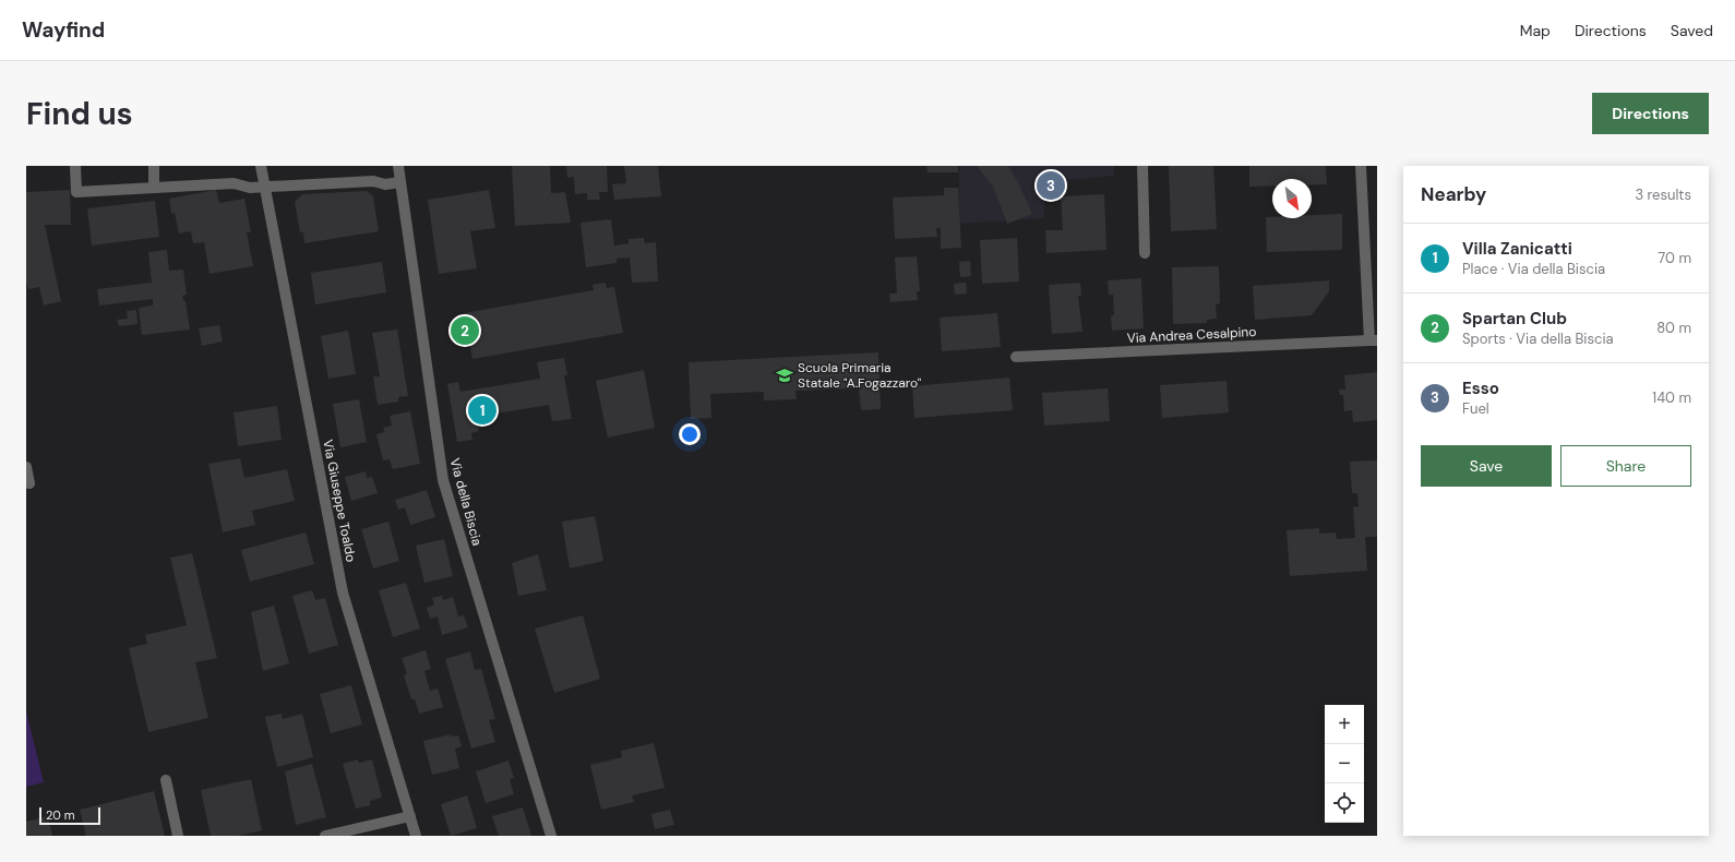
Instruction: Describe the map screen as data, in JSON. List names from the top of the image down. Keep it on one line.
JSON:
{"streets":{"street":["Via Andrea Cesalpino","Via Giuseppe Toaldo","Via della Biscia"]},"places":{"school or university":["Scuola Primaria Statale \"A.Fogazzaro\""]},"scale_bar":"20 m","north":"bottom right","page":{"header":"Wayfind","nav":["Map","Directions","Saved"],"buttons":["Directions",["Save","Share"]],"title":"Find us","heading":["Nearby","3 results"],"pins":["3","2","1"],"list":[{"mark":"1","name":"Villa Zanicatti","note":"Place · Via della Biscia","value":"70 m"},{"mark":"2","name":"Spartan Club","note":"Sports · Via della Biscia","value":"80 m"},{"mark":"3","name":"Esso","note":"Fuel","value":"140 m"}],"map_buttons":["+","−"],"scale":"20 m"}}
